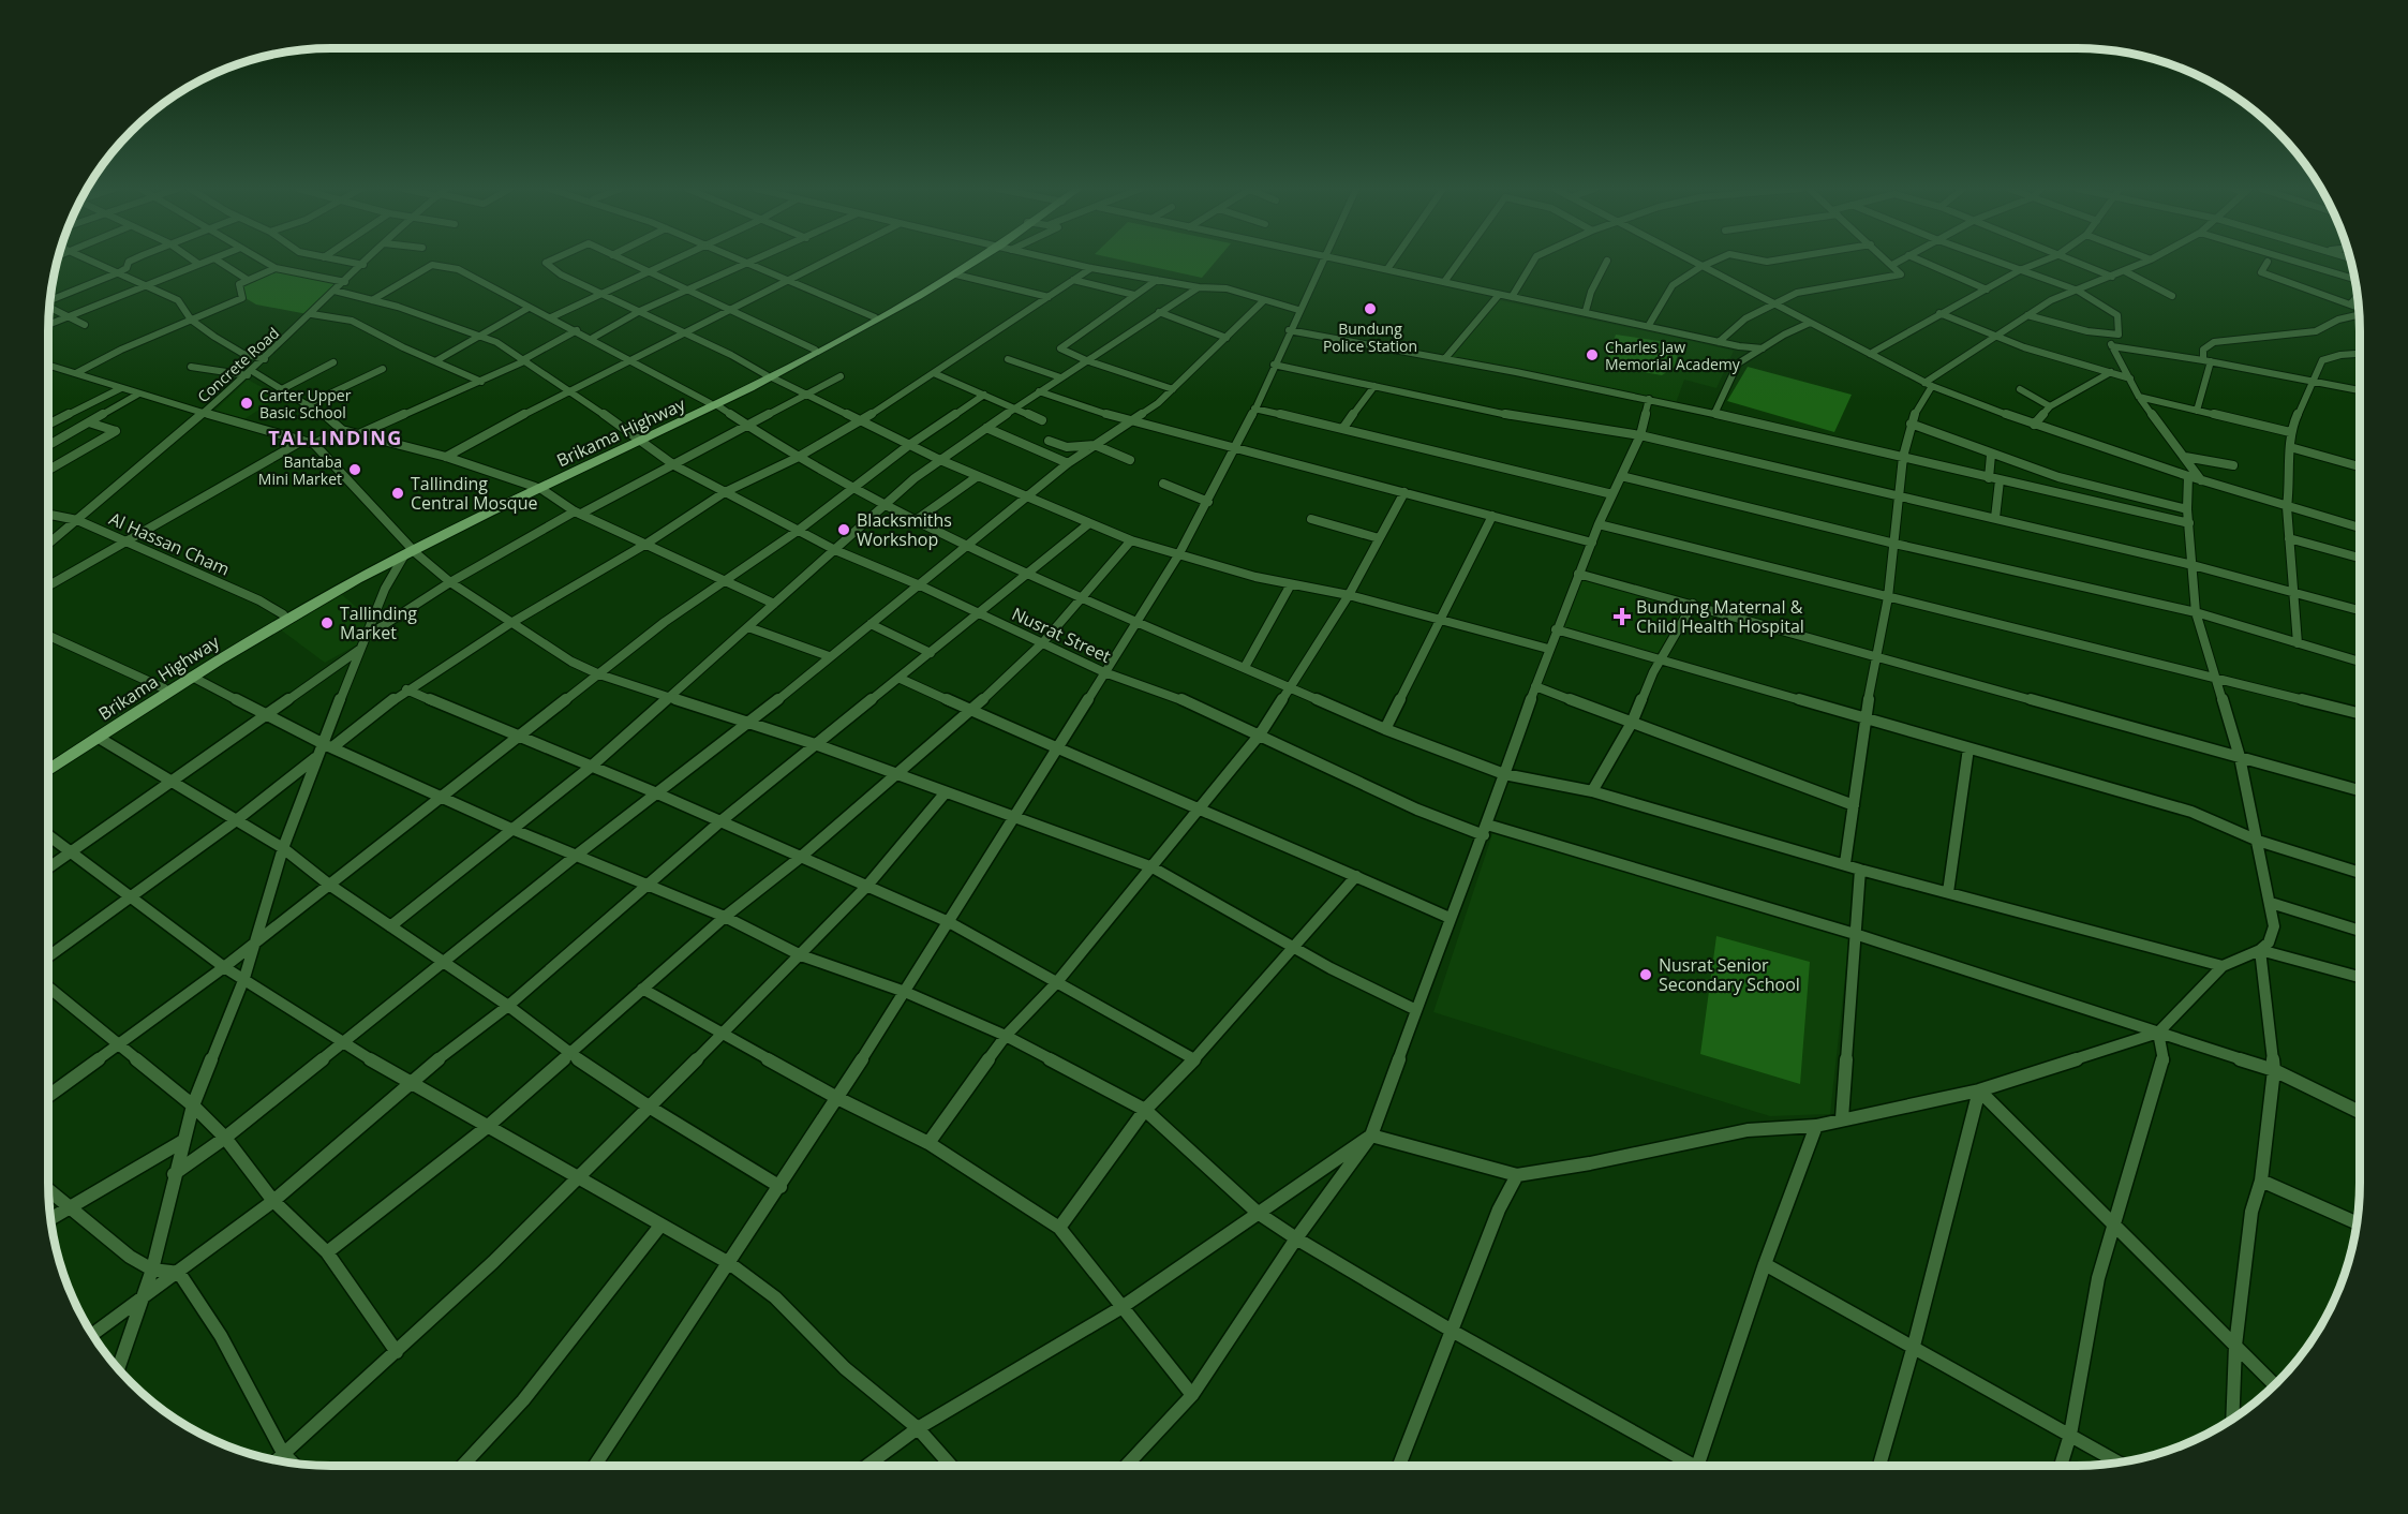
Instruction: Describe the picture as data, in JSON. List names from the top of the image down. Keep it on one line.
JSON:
{"streets":{"highway":["Brikama Highway"],"street":["Concrete Road","Al Hassan Cham","Nusrat Street"]},"crossings":[["Concrete Road","Al Hassan Cham"],["Concrete Road","Nusrat Street"],["Brikama Highway","Al Hassan Cham"],["Brikama Highway","Nusrat Street"]],"districts":["TALLINDING"],"places":{"other":["Bundung Police Station","Charles Jaw Memorial Academy","Carter Upper Basic School","Bantaba Mini Market","Tallinding Central Mosque","Blacksmiths Workshop","Tallinding Market","Nusrat Senior Secondary School"],"health":["Bundung Maternal & Child Health Hospital"]}}
